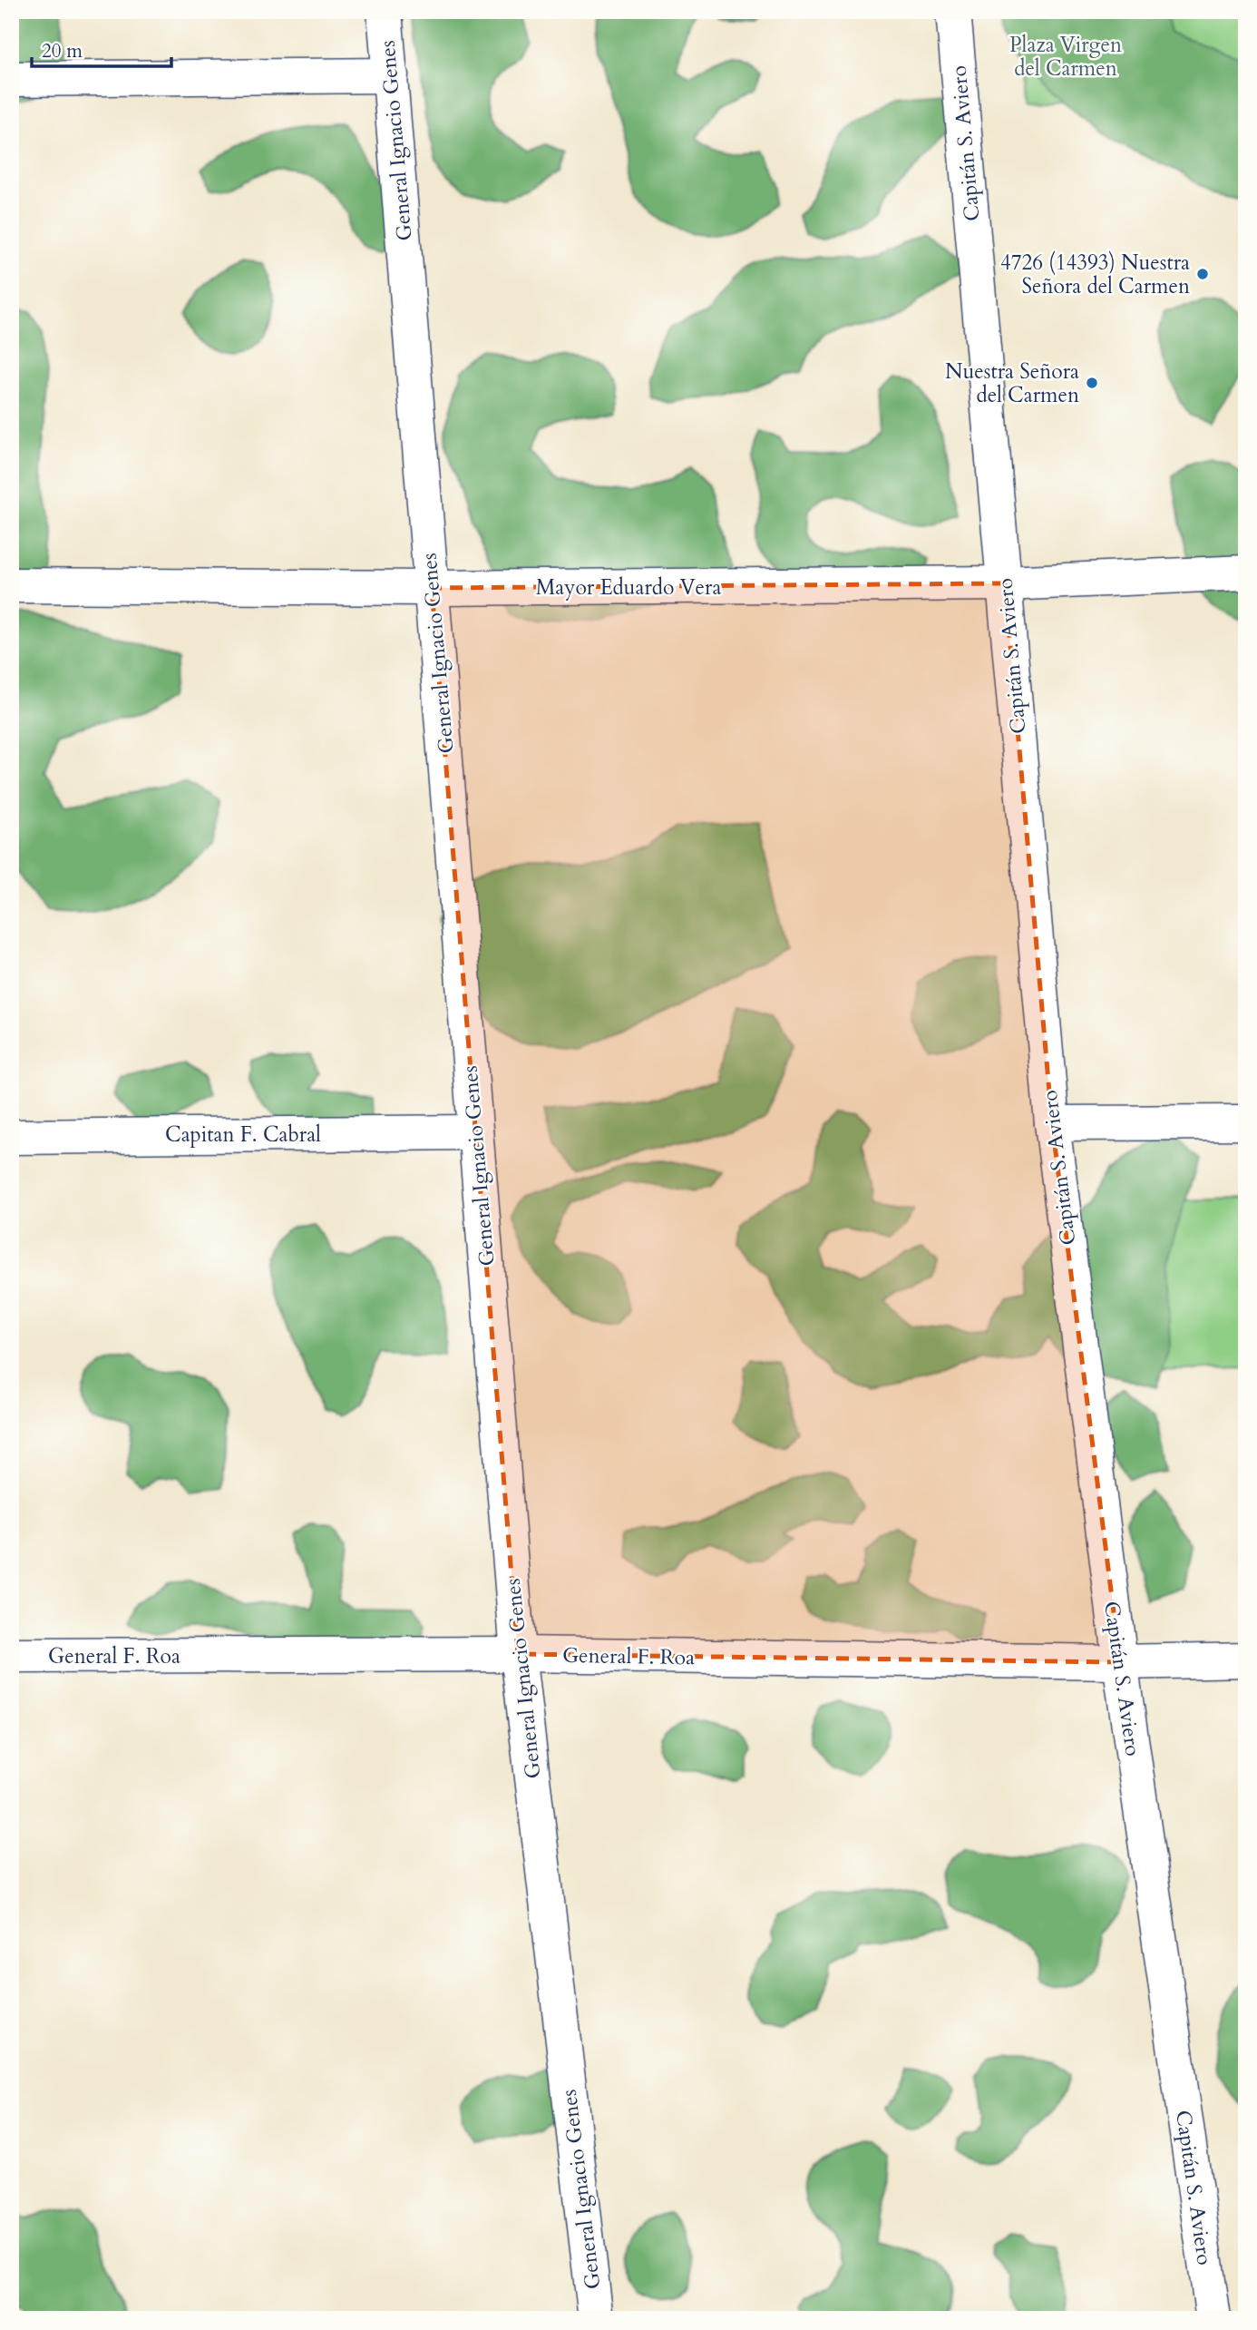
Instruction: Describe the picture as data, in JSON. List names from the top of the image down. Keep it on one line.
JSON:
{"streets":{"street":["General Ignacio Genes","Capitán S. Aviero","Mayor Eduardo Vera","Capitan F. Cabral","General F. Roa"]},"crossings":[["General Ignacio Genes","Mayor Eduardo Vera"],["General Ignacio Genes","Capitan F. Cabral"],["General Ignacio Genes","General F. Roa"],["Capitán S. Aviero","Mayor Eduardo Vera"],["Capitán S. Aviero","General F. Roa"]],"parks":["Plaza Virgen del Carmen"],"places":["4726 (14393) Nuestra Señora del Carmen","Nuestra Señora del Carmen"],"scale_bar":"20 m"}
